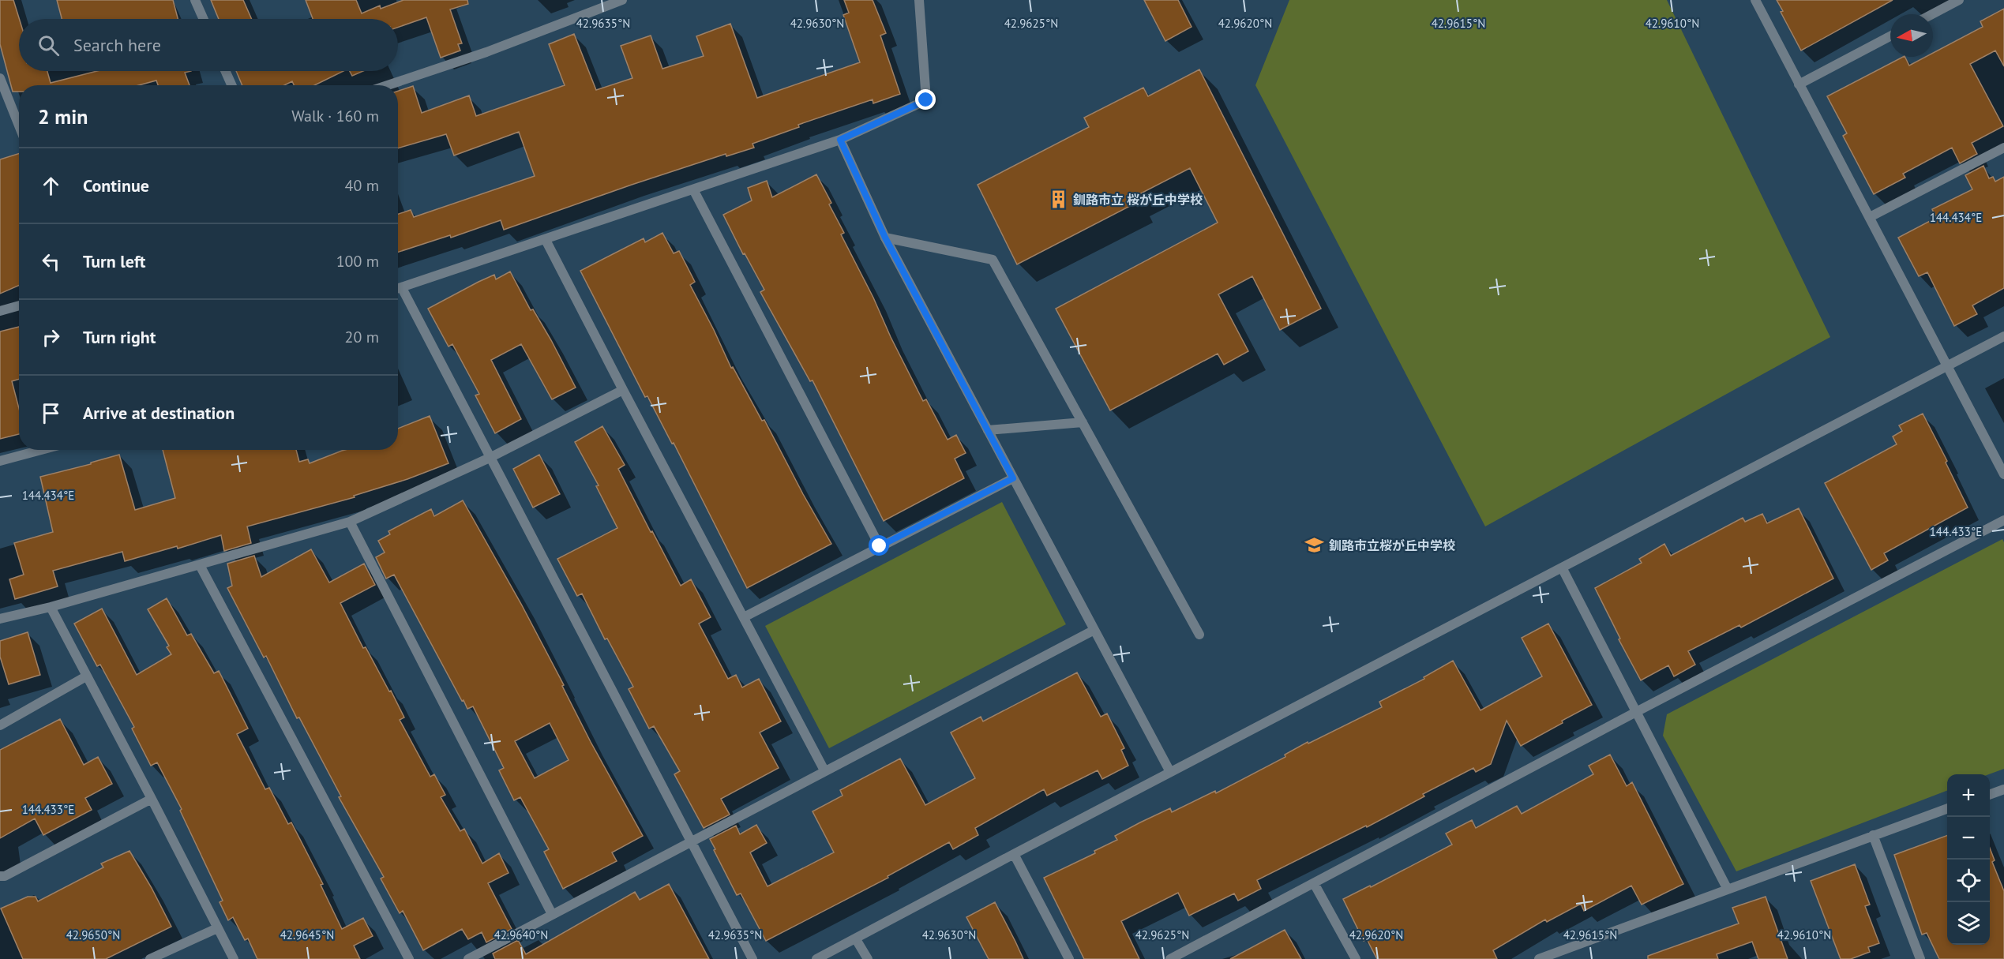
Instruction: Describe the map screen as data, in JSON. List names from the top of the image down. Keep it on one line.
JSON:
{"places":{"building":["釧路市立 桜が丘中学校"],"school or university":["釧路市立桜が丘中学校"]},"north":"left","page":{"search":"Search here","heading":["2 min","Walk · 160 m"],"list":[["Continue","40 m"],["Turn left","100 m"],["Turn right","20 m"],"Arrive at destination"],"map_buttons":["+","−"]},"coordinates":["42.9635°N","42.9630°N","42.9625°N","42.9620°N","42.9615°N","42.9610°N","144.434°E","144.433°E","42.9650°N","42.9645°N","42.9640°N"]}
